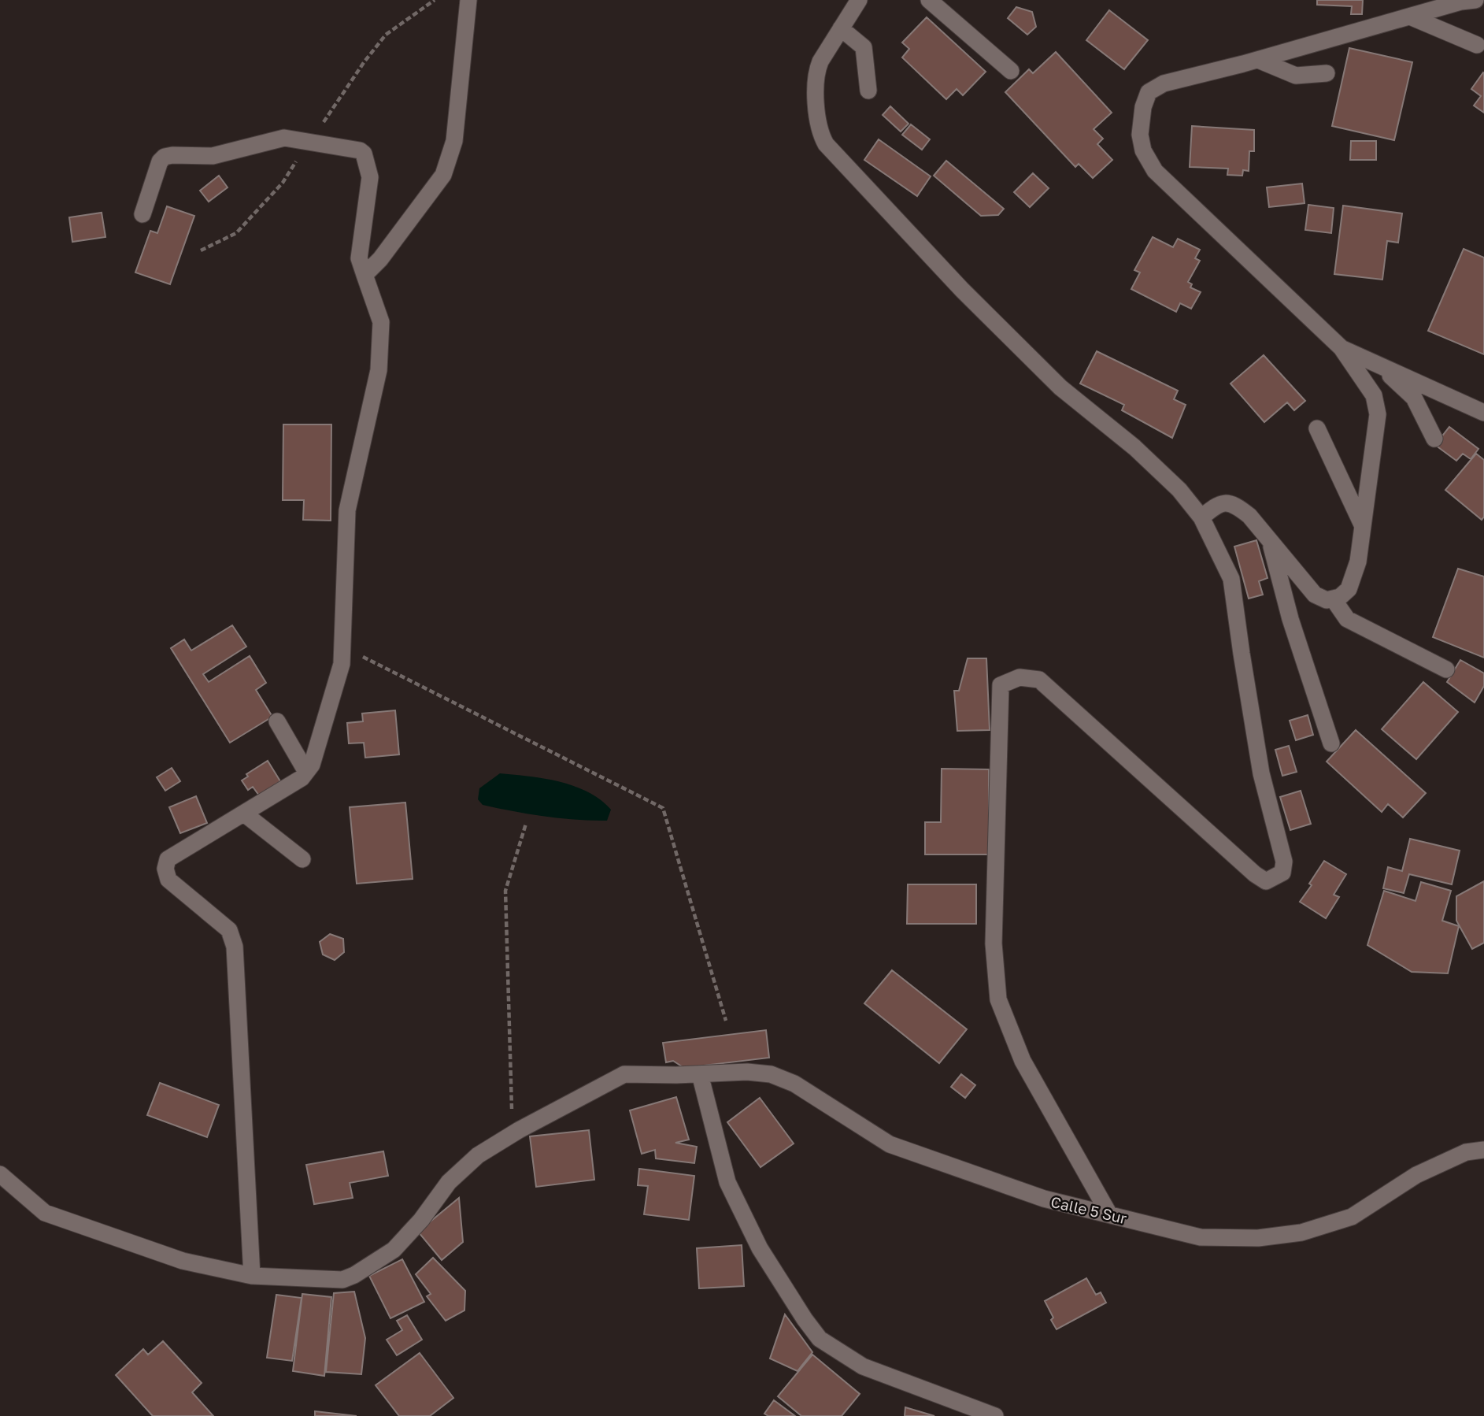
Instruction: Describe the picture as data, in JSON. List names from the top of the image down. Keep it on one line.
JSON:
{"streets":{"street":["Calle 5 Sur"]}}
